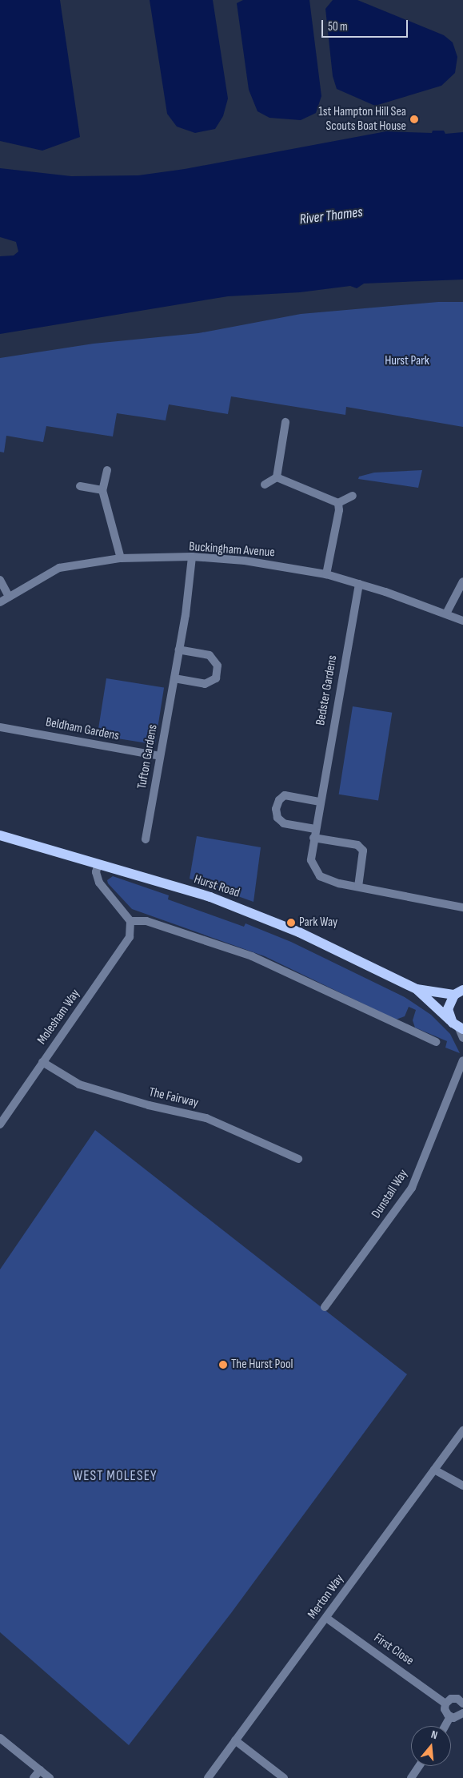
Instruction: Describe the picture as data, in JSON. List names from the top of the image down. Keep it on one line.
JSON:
{"streets":{"main road":["Hurst Road"],"street":["Buckingham Avenue","Bedster Gardens","Beldham Gardens","Tufton Gardens","Molesham Way","The Fairway","Dunstall Way","Merton Way","First Close"]},"crossings":[["Buckingham Avenue","Bedster Gardens"],["Buckingham Avenue","Tufton Gardens"],["Beldham Gardens","Tufton Gardens"],["Molesham Way","The Fairway"],["Merton Way","First Close"]],"districts":["WEST MOLESEY"],"water":["River Thames"],"parks":["Hurst Park"],"places":["1st Hampton Hill Sea Scouts Boat House","Park Way","The Hurst Pool"],"scale_bar":"50 m","north":"top"}
